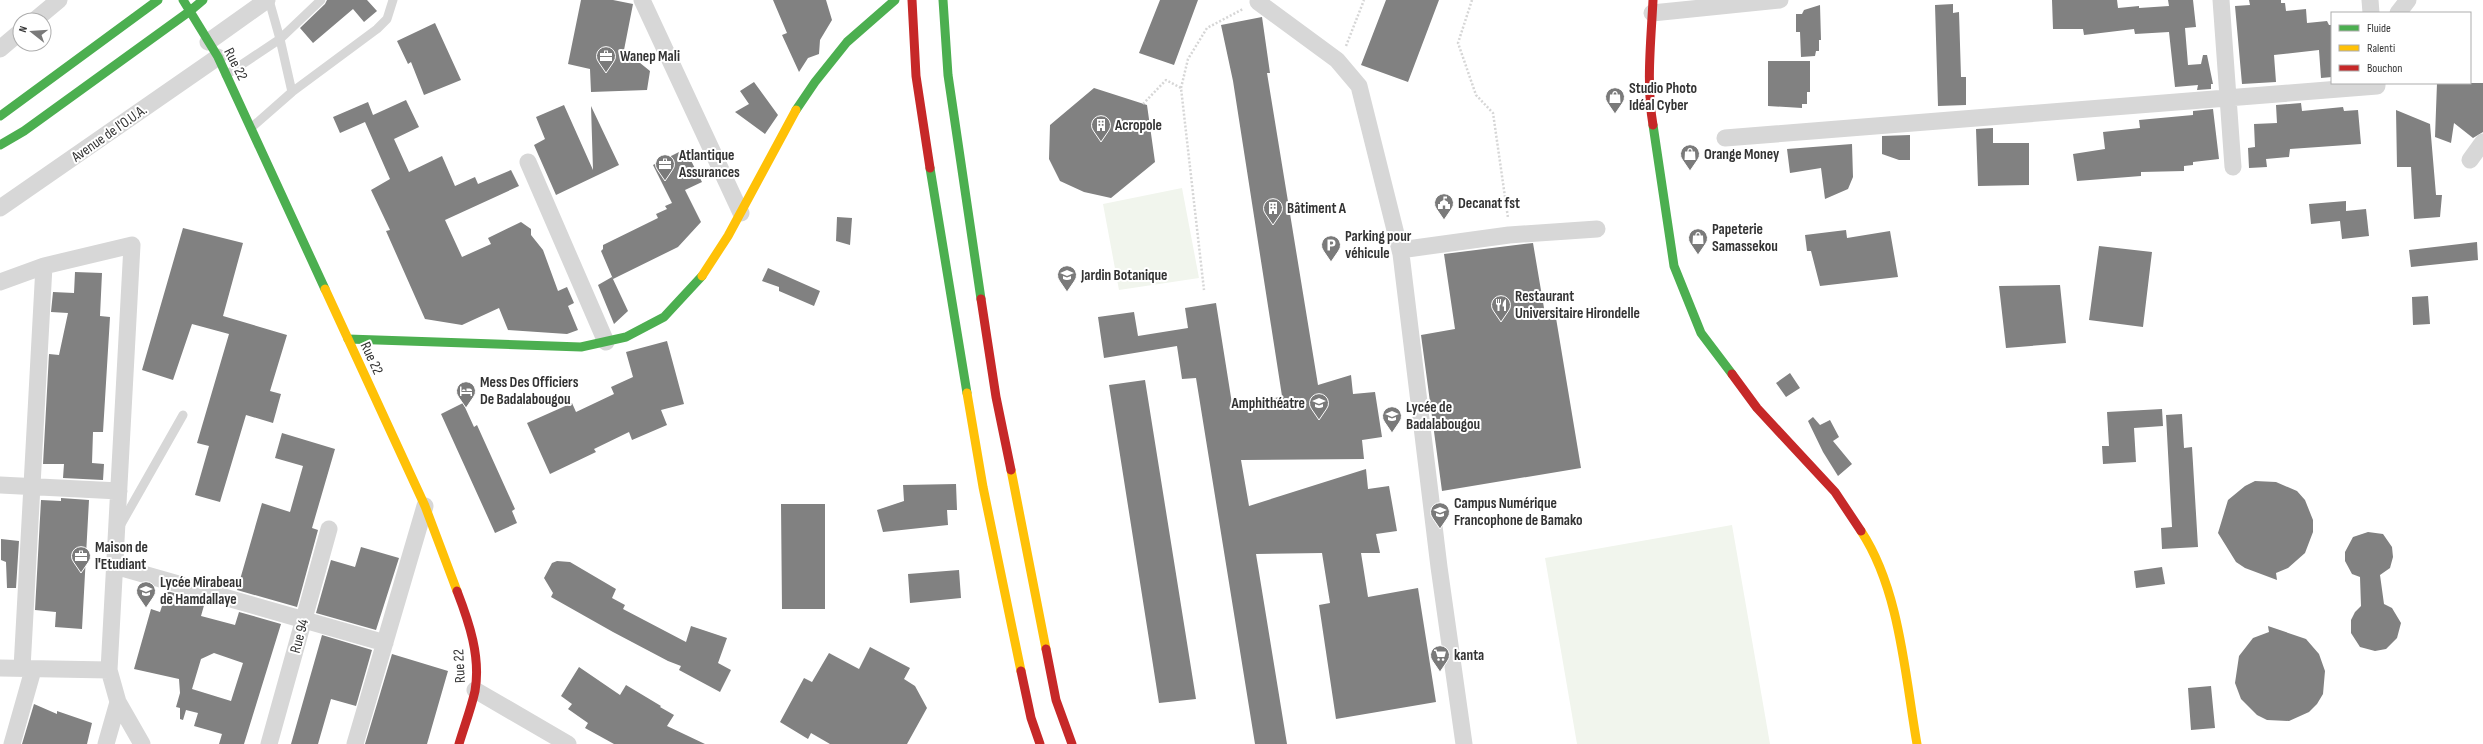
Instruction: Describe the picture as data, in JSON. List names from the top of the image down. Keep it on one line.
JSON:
{"streets":{"main road":["Rue 22"],"street":["Avenue de l'O.U.A.","Rue 94"]},"crossings":[["Rue 22","Avenue de l'O.U.A."]],"places":{"office":["Wanep Mali","Atlantique Assurances","Maison de l'Etudiant"],"shop":["Studio Photo Idéal Cyber","Orange Money","Papeterie Samassekou"],"building":["Acropole","Bâtiment A"],"public building":["Decanat fst"],"parking":["Parking pour véhicule"],"school or university":["Jardin Botanique","Amphithéatre","Lycée de Badalabougou","Campus Numérique Francophone de Bamako","Lycée Mirabeau de Hamdallaye"],"restaurant":["Restaurant Universitaire Hirondelle"],"hotel":["Mess Des Officiers De Badalabougou"],"supermarket":["kanta"]},"legend":["Fluide","Ralenti","Bouchon"],"north":"left"}
